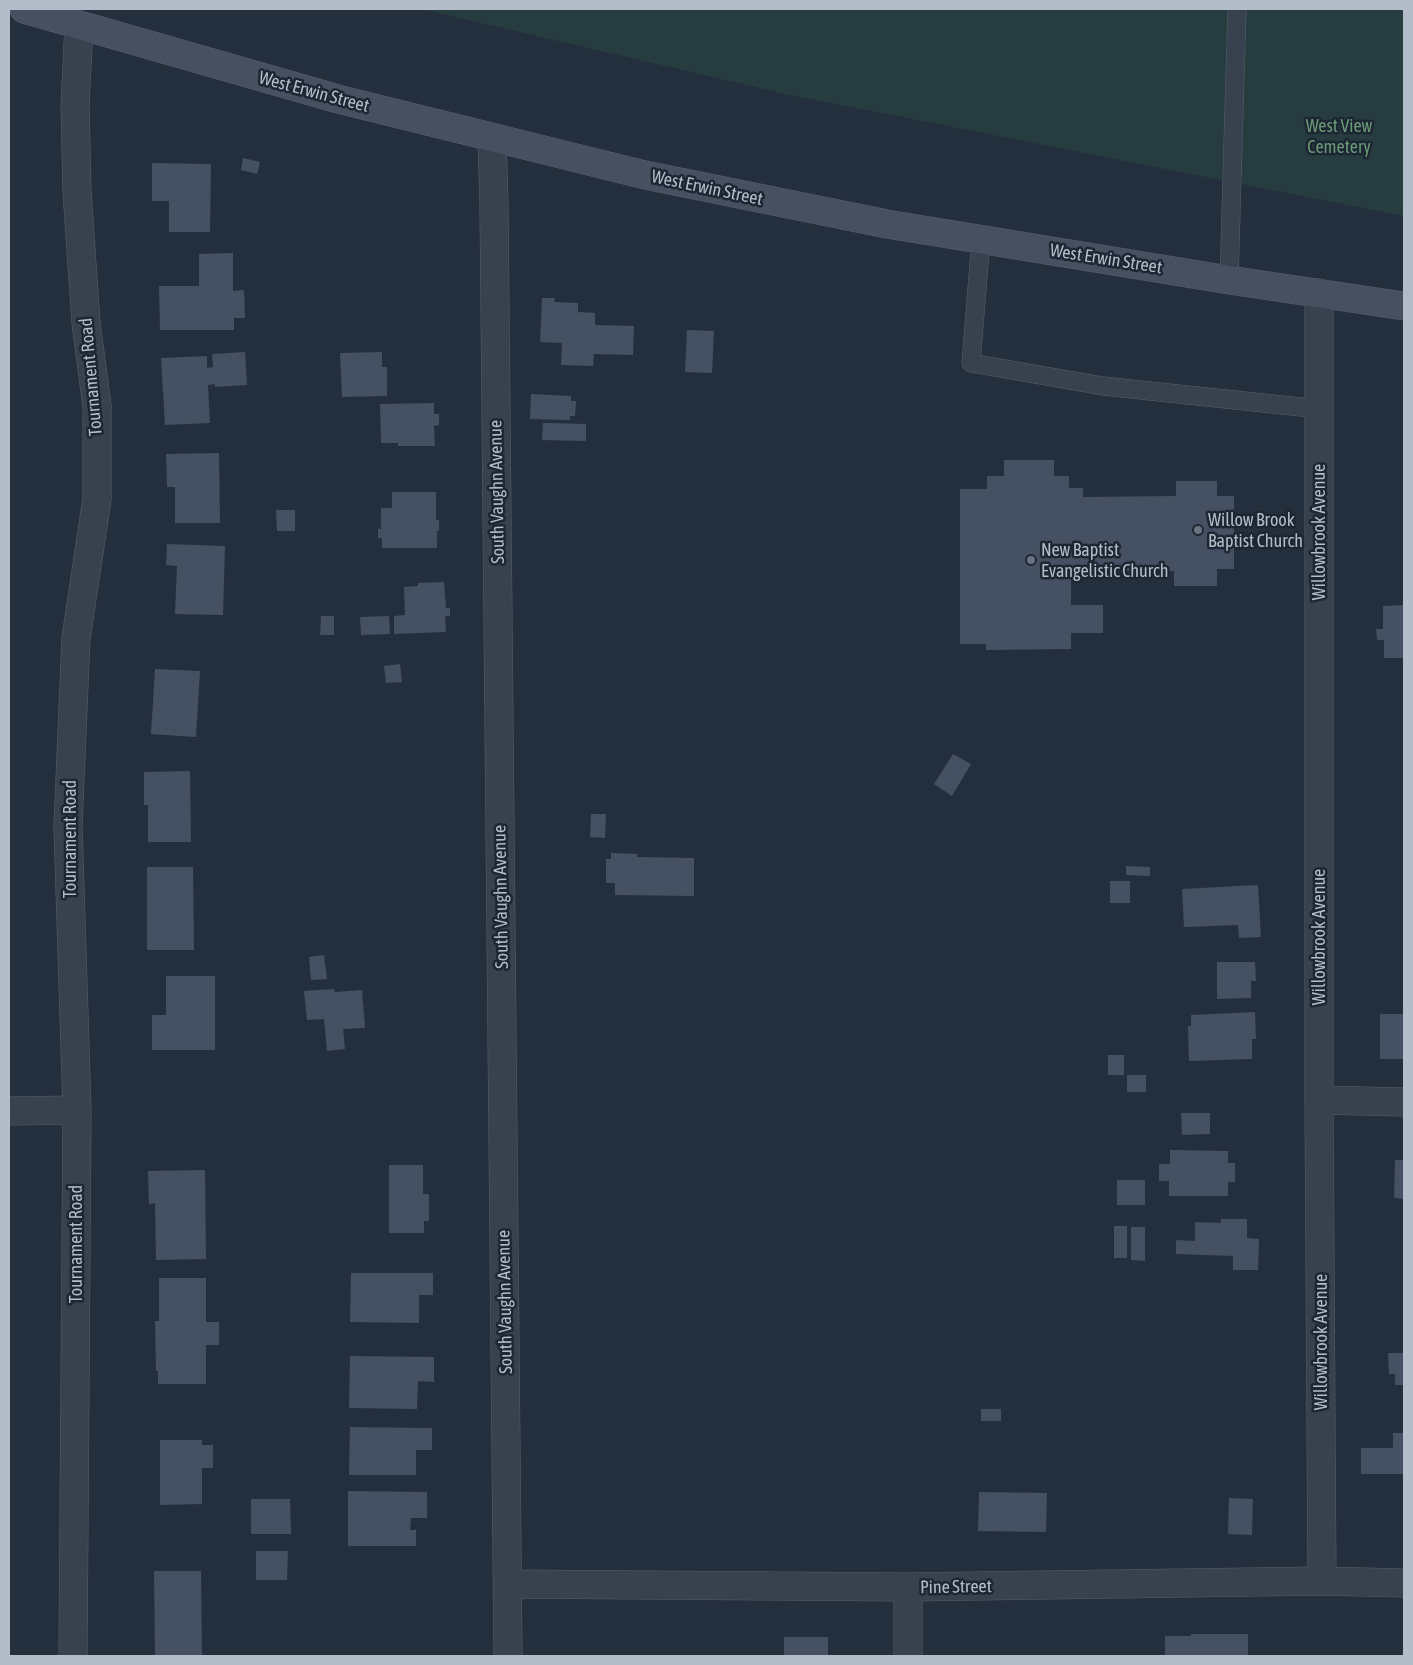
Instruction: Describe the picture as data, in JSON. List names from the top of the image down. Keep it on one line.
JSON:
{"streets":{"main road":["West Erwin Street"],"street":["Tournament Road","South Vaughn Avenue","Willowbrook Avenue","Pine Street"]},"crossings":[["West Erwin Street","Tournament Road"],["West Erwin Street","South Vaughn Avenue"],["West Erwin Street","Willowbrook Avenue"],["South Vaughn Avenue","Pine Street"],["Willowbrook Avenue","Pine Street"]],"parks":["West View Cemetery"],"places":["Willow Brook Baptist Church","New Baptist Evangelistic Church"]}
